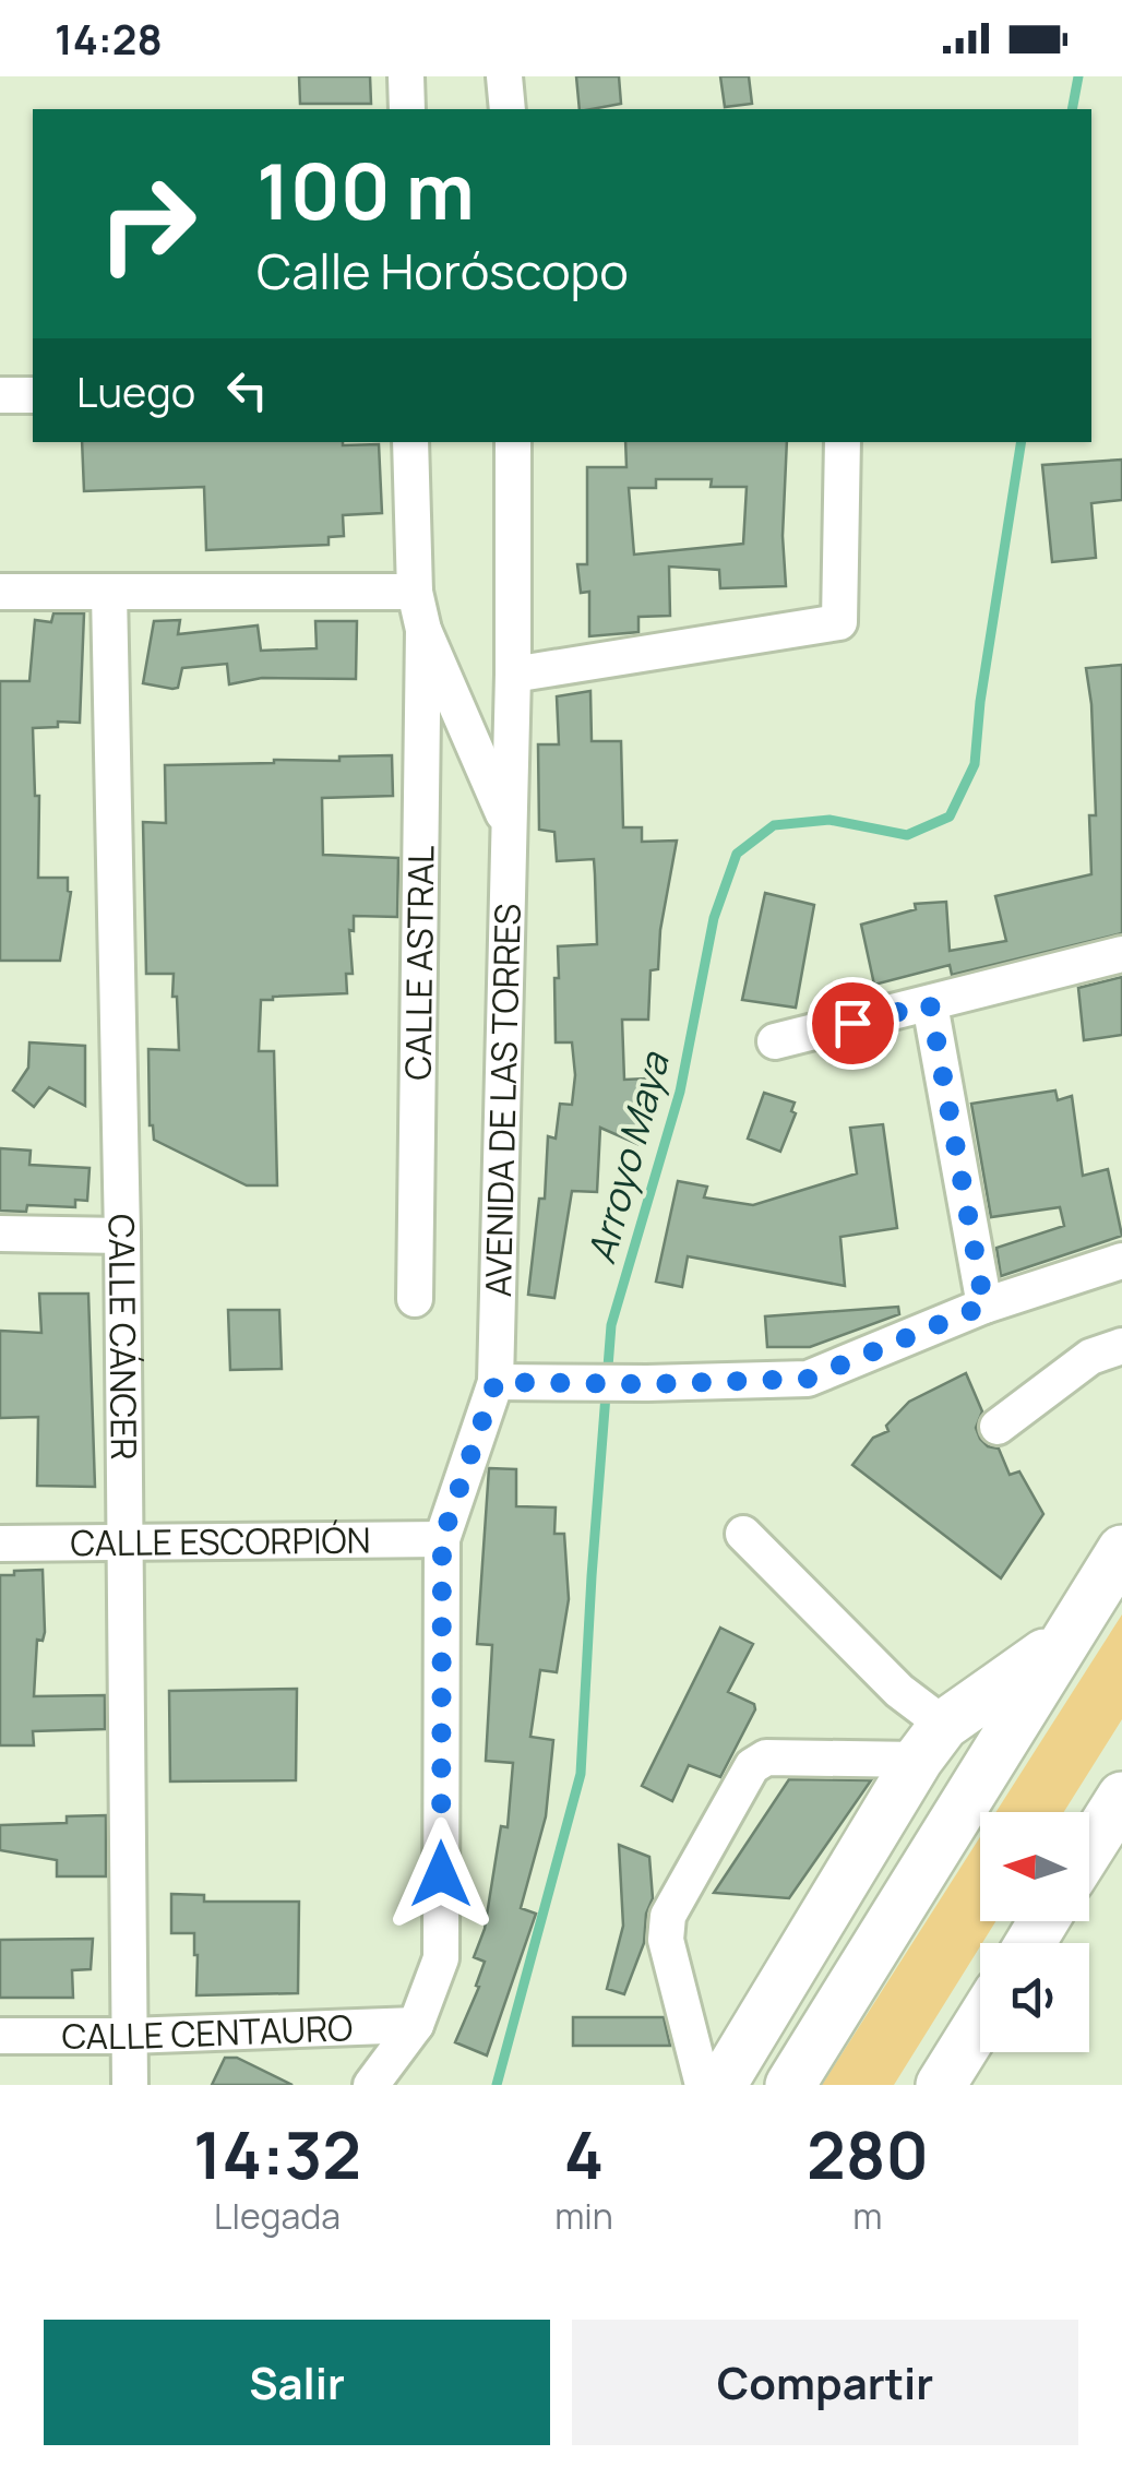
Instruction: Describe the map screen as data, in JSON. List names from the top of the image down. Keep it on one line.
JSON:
{"streets":{"street":["CALLE ASTRAL","AVENIDA DE LAS TORRES","CALLE CÁNCER","CALLE ESCORPIÓN","CALLE CENTAURO"]},"crossings":[["CALLE ASTRAL","AVENIDA DE LAS TORRES"],["AVENIDA DE LAS TORRES","CALLE ESCORPIÓN"],["AVENIDA DE LAS TORRES","CALLE CENTAURO"],["CALLE CÁNCER","CALLE ESCORPIÓN"],["CALLE CÁNCER","CALLE CENTAURO"]],"water":["Arroyo Maya"],"north":"left","page":{"status":"14:28","turn":["100 m","Calle Horóscopo"],"then":"Luego","eta":["14:32","Llegada","4","min","280","m"],"buttons":["Salir","Compartir"]}}
